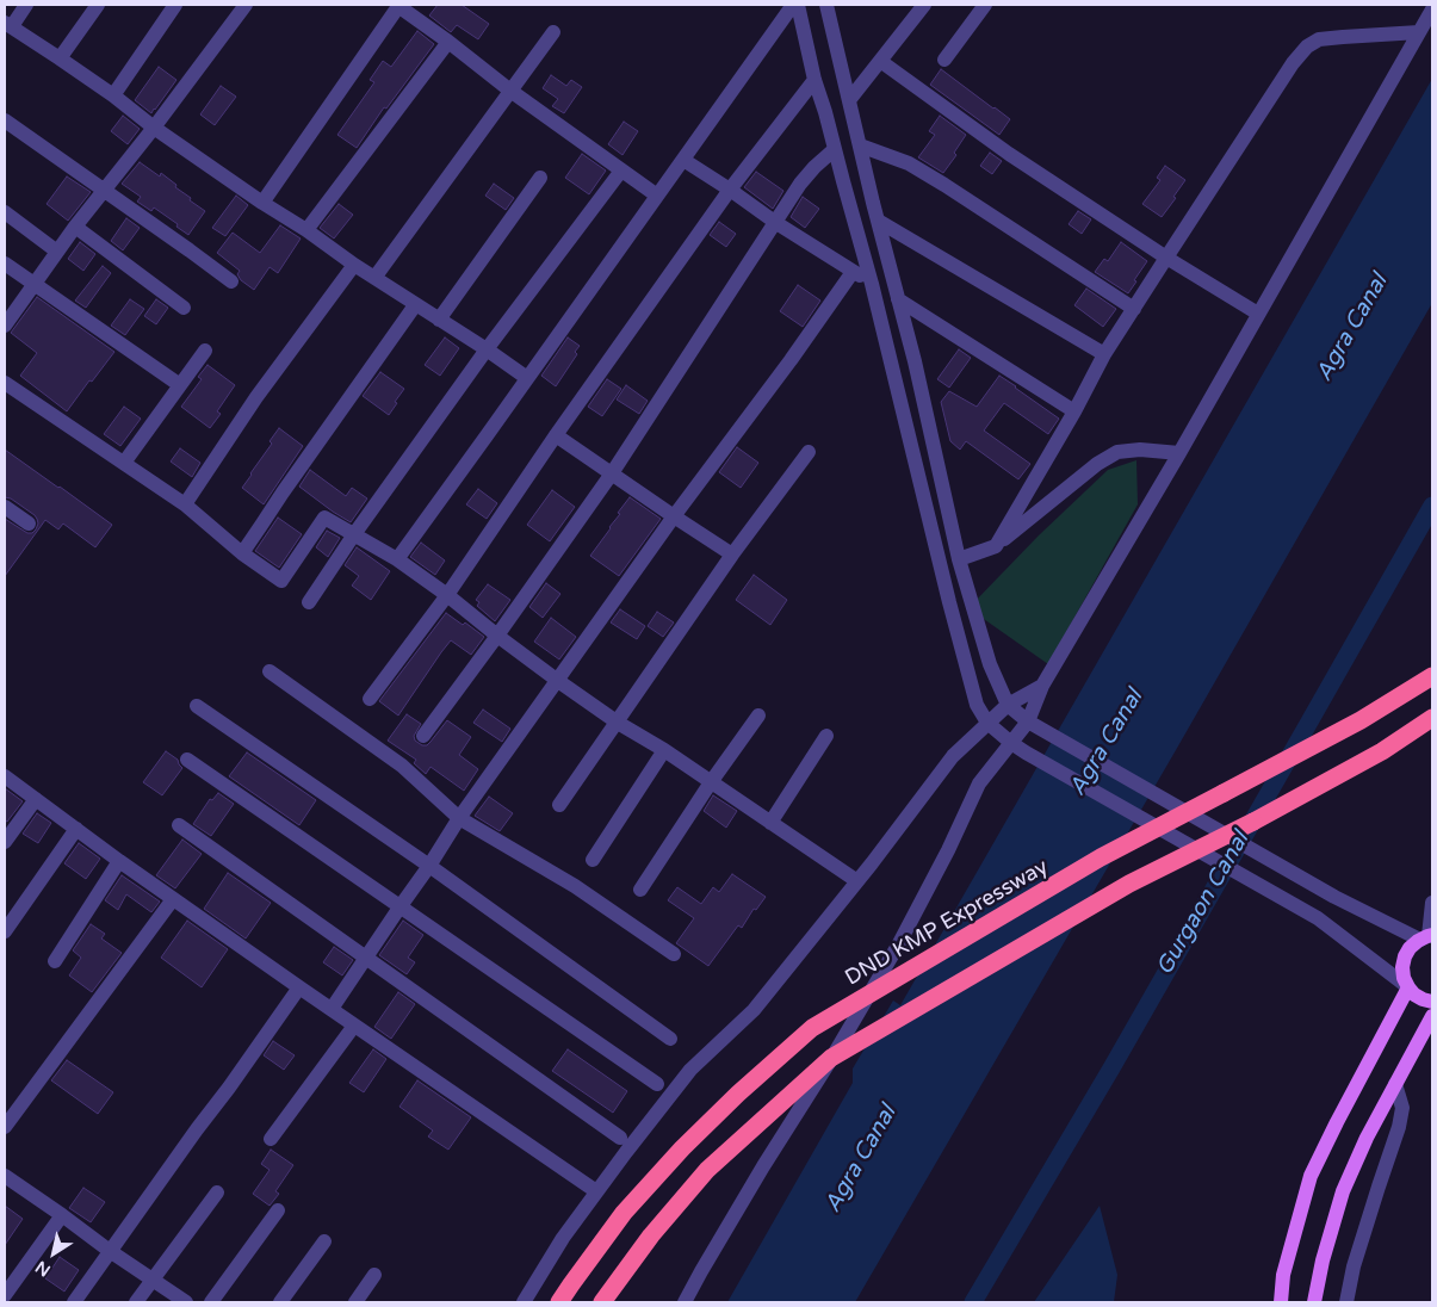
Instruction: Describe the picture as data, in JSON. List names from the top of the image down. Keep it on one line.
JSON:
{"streets":{"highway":["DND KMP Expressway"]},"water":["Agra Canal","Gurgaon Canal"],"north":"bottom left"}
